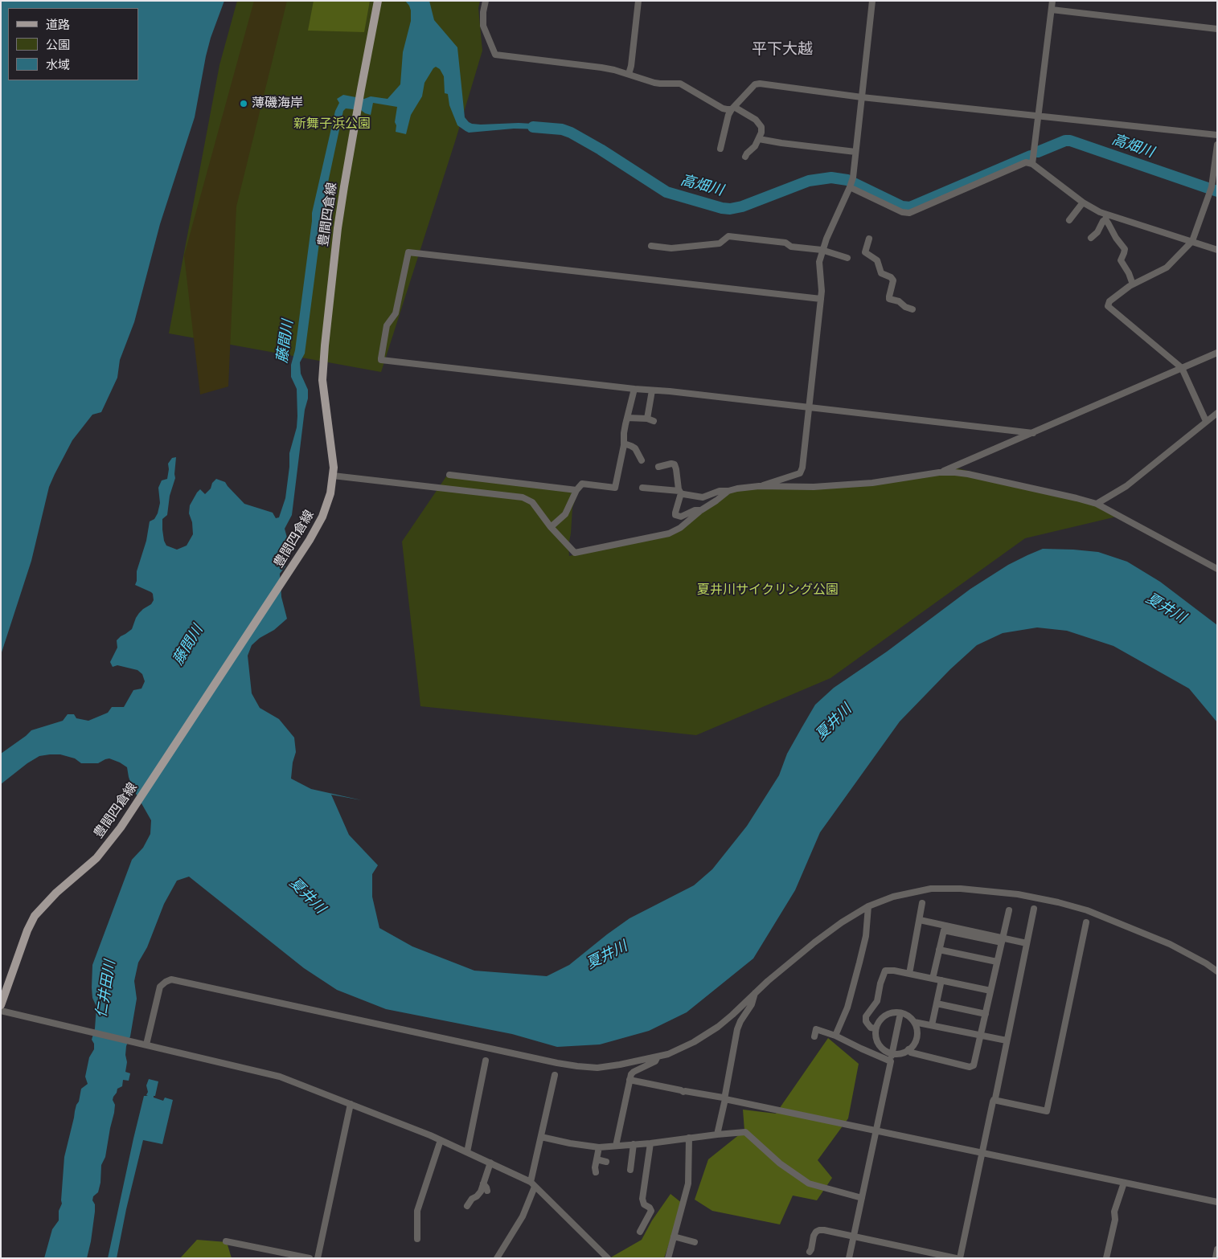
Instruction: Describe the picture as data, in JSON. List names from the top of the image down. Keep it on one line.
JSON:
{"streets":{"main road":["豊間四倉線"]},"districts":["平下大越"],"water":["高畑川","藤間川","夏井川","仁井田川"],"parks":["新舞子浜公園","夏井川サイクリング公園"],"places":["薄磯海岸"],"legend":["道路","公園","水域"]}
